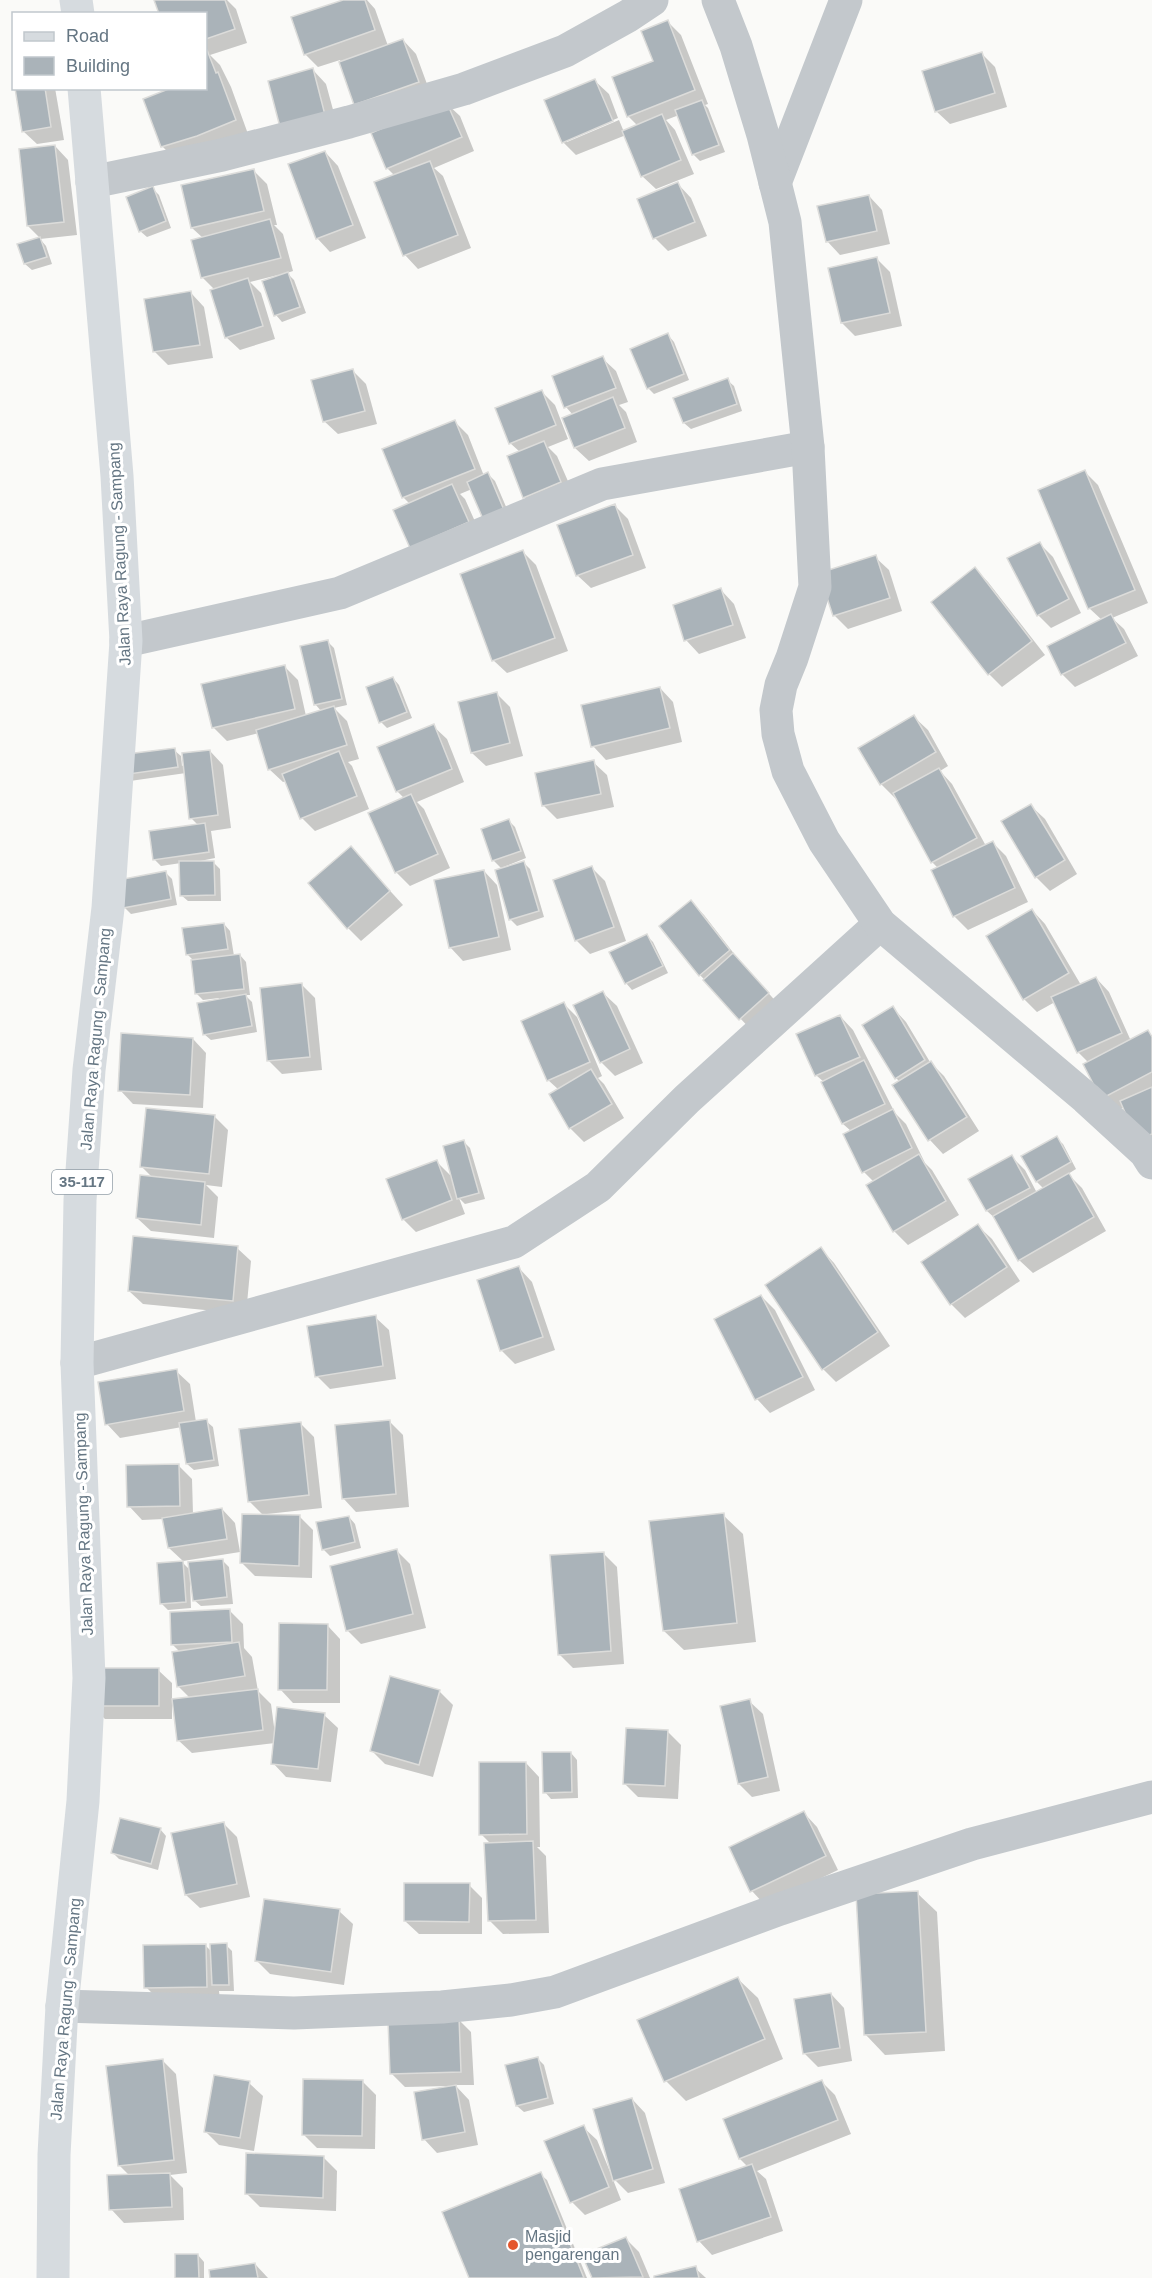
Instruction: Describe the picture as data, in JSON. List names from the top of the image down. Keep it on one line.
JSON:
{"streets":{"main road":["Jalan Raya Ragung - Sampang","35-117"]},"places":["Masjid pengarengan"],"legend":["Road","Building"]}
